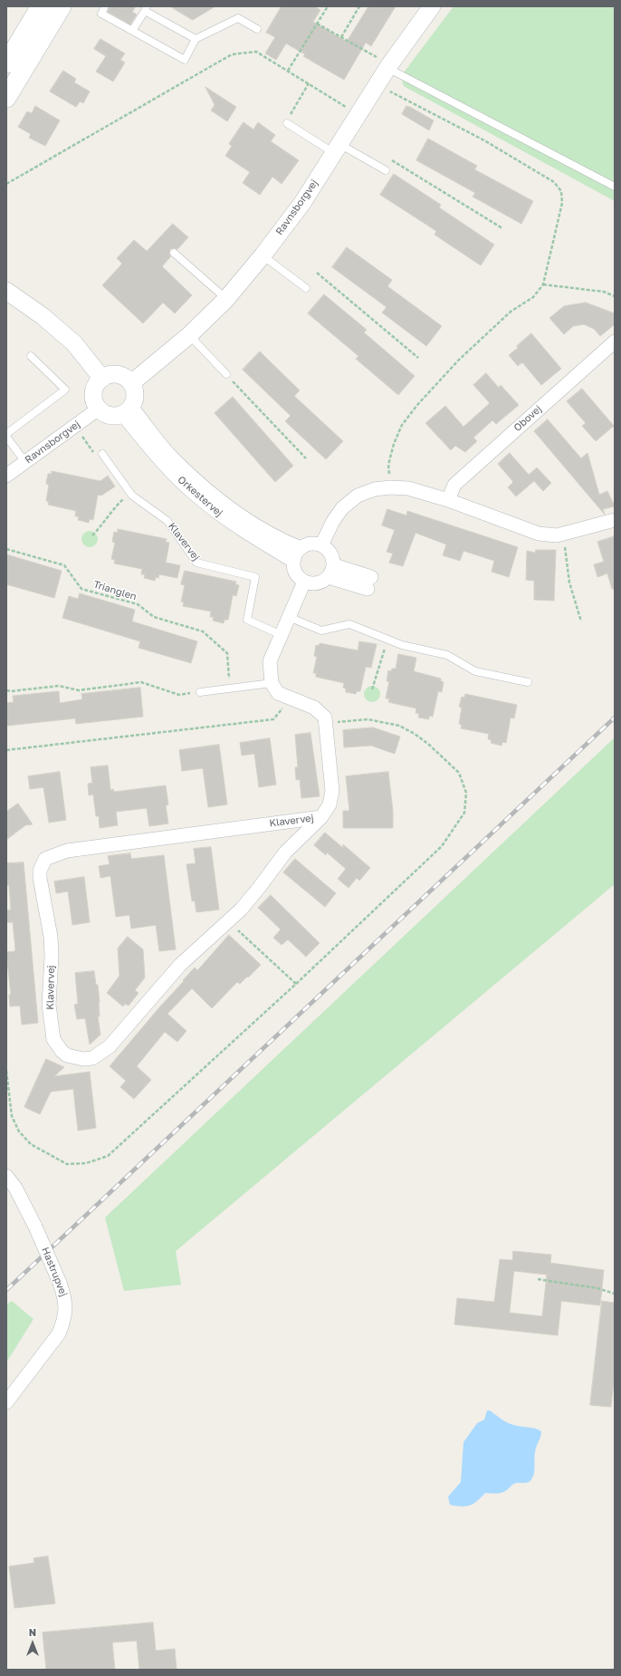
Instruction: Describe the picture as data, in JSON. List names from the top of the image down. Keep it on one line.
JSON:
{"streets":{"street":["Ravnsborgvej","Obovej","Orkestervej","Klavervej","Hastrupvej"],"path":["Trianglen"]},"crossings":[["Ravnsborgvej","Orkestervej"]],"north":"top"}
